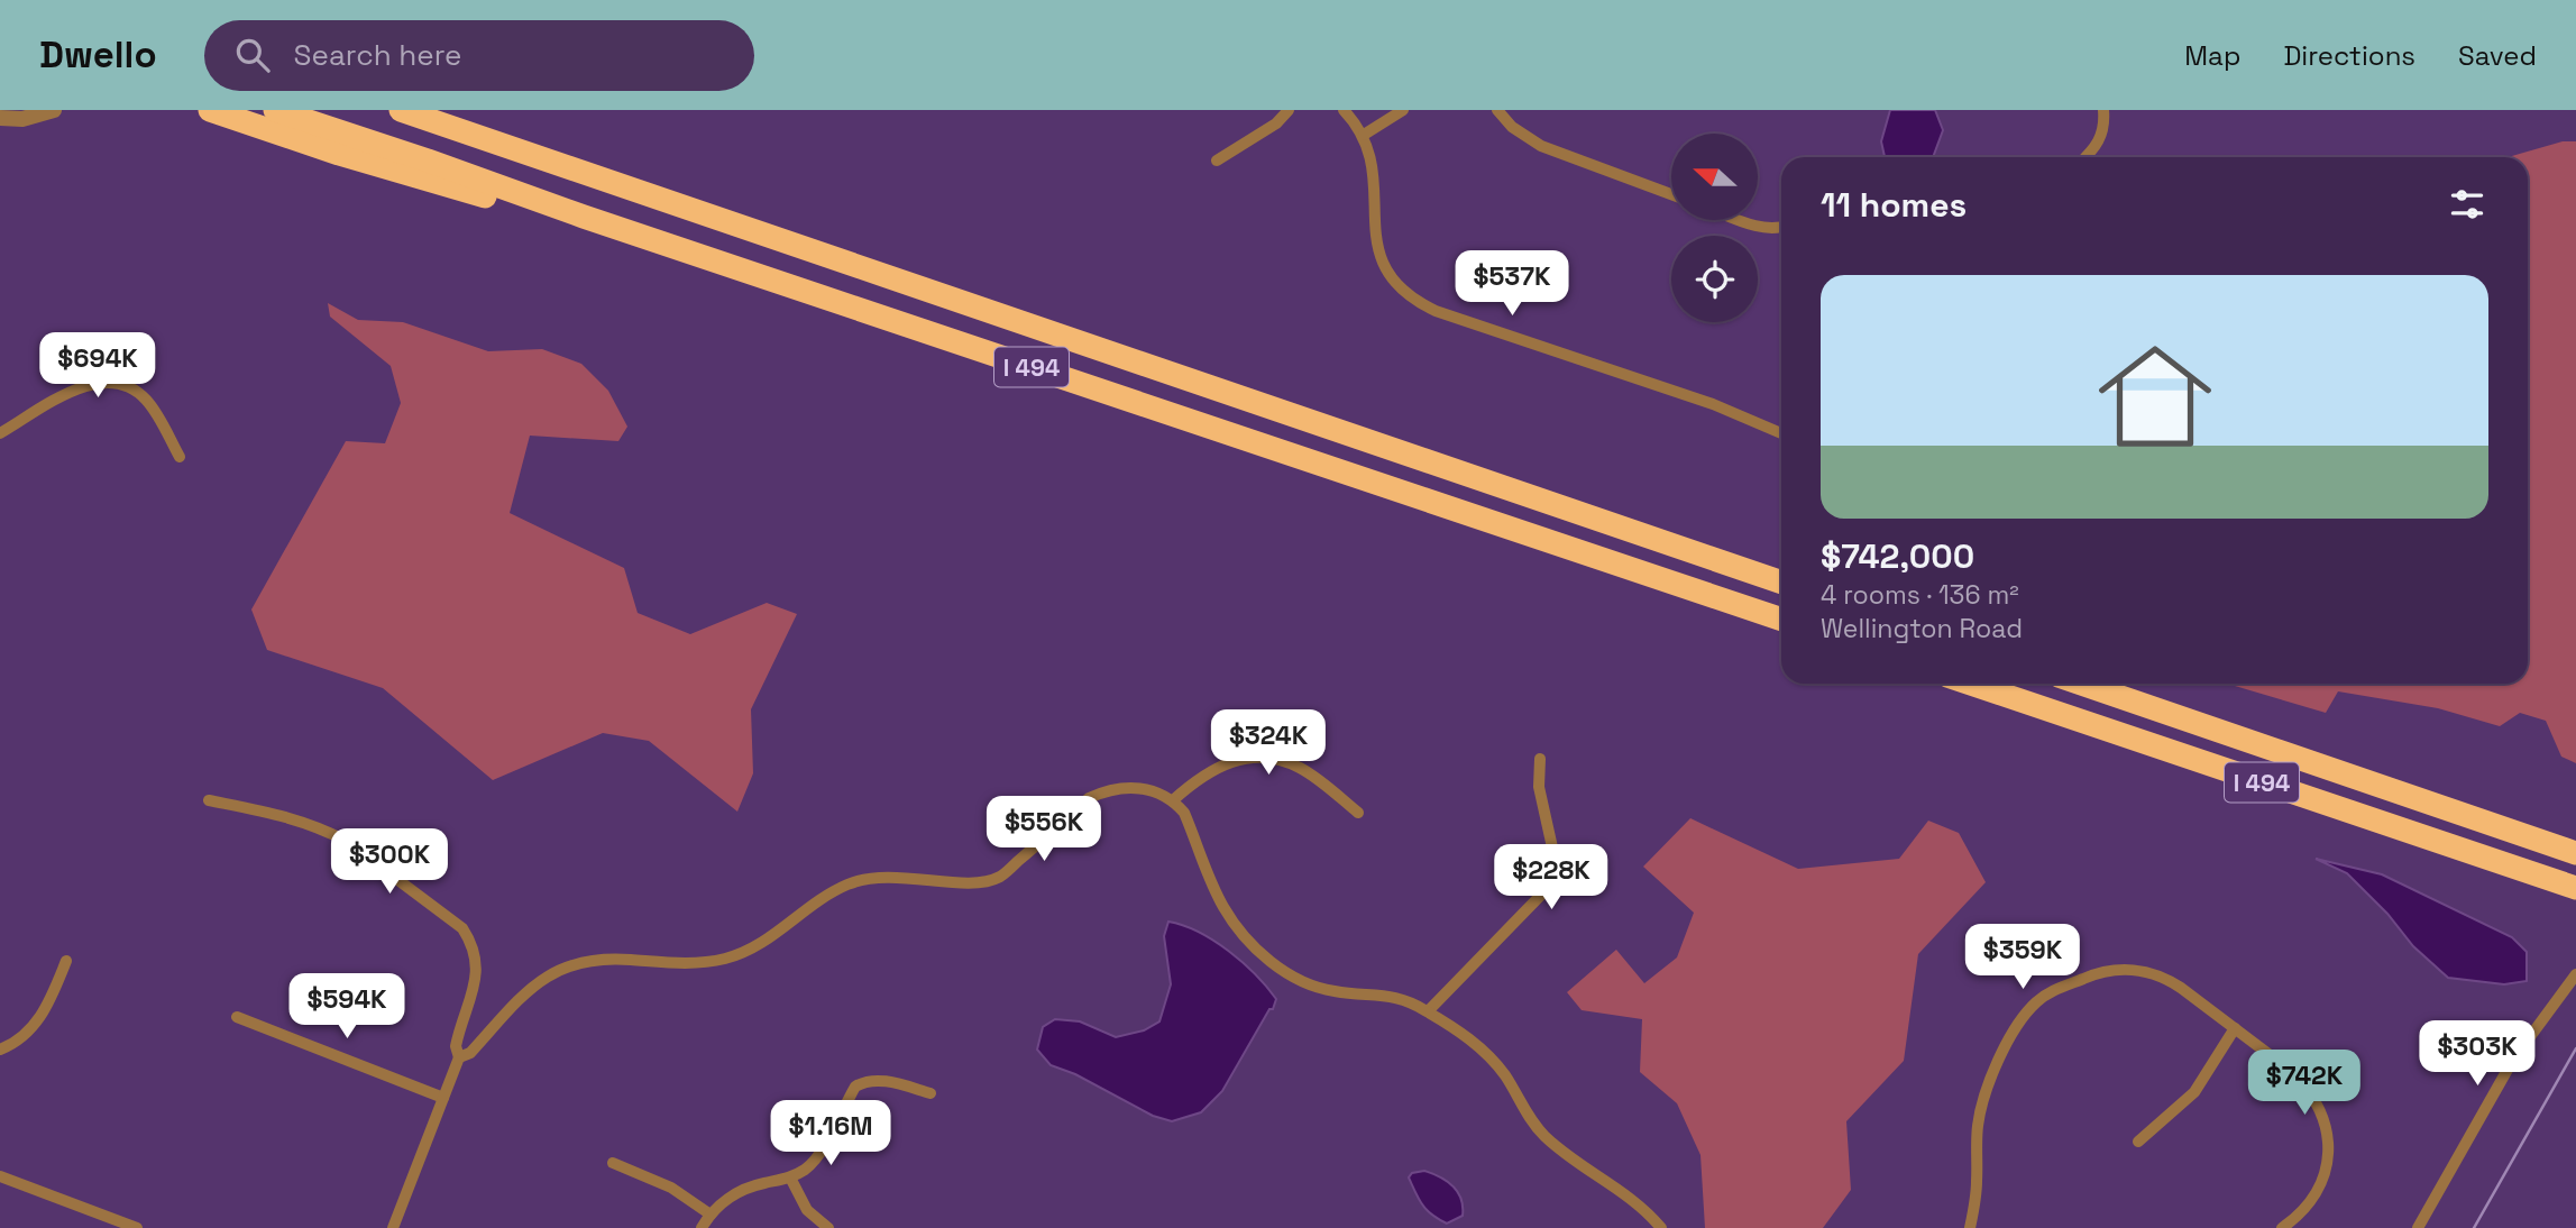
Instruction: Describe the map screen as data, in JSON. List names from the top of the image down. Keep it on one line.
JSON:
{"streets":{"highway":["I 494"]},"north":"left","page":{"header":"Dwello","search":"Search here","nav":["Map","Directions","Saved"],"heading":"11 homes","price":["$537K","$694K","$324K","$556K","$300K","$228K","$359K","$594K","$303K","$742K","$1.16M"],"list":[{"name":"$742,000","note":"4 rooms · 136 m² · Wellington Road"}]}}
